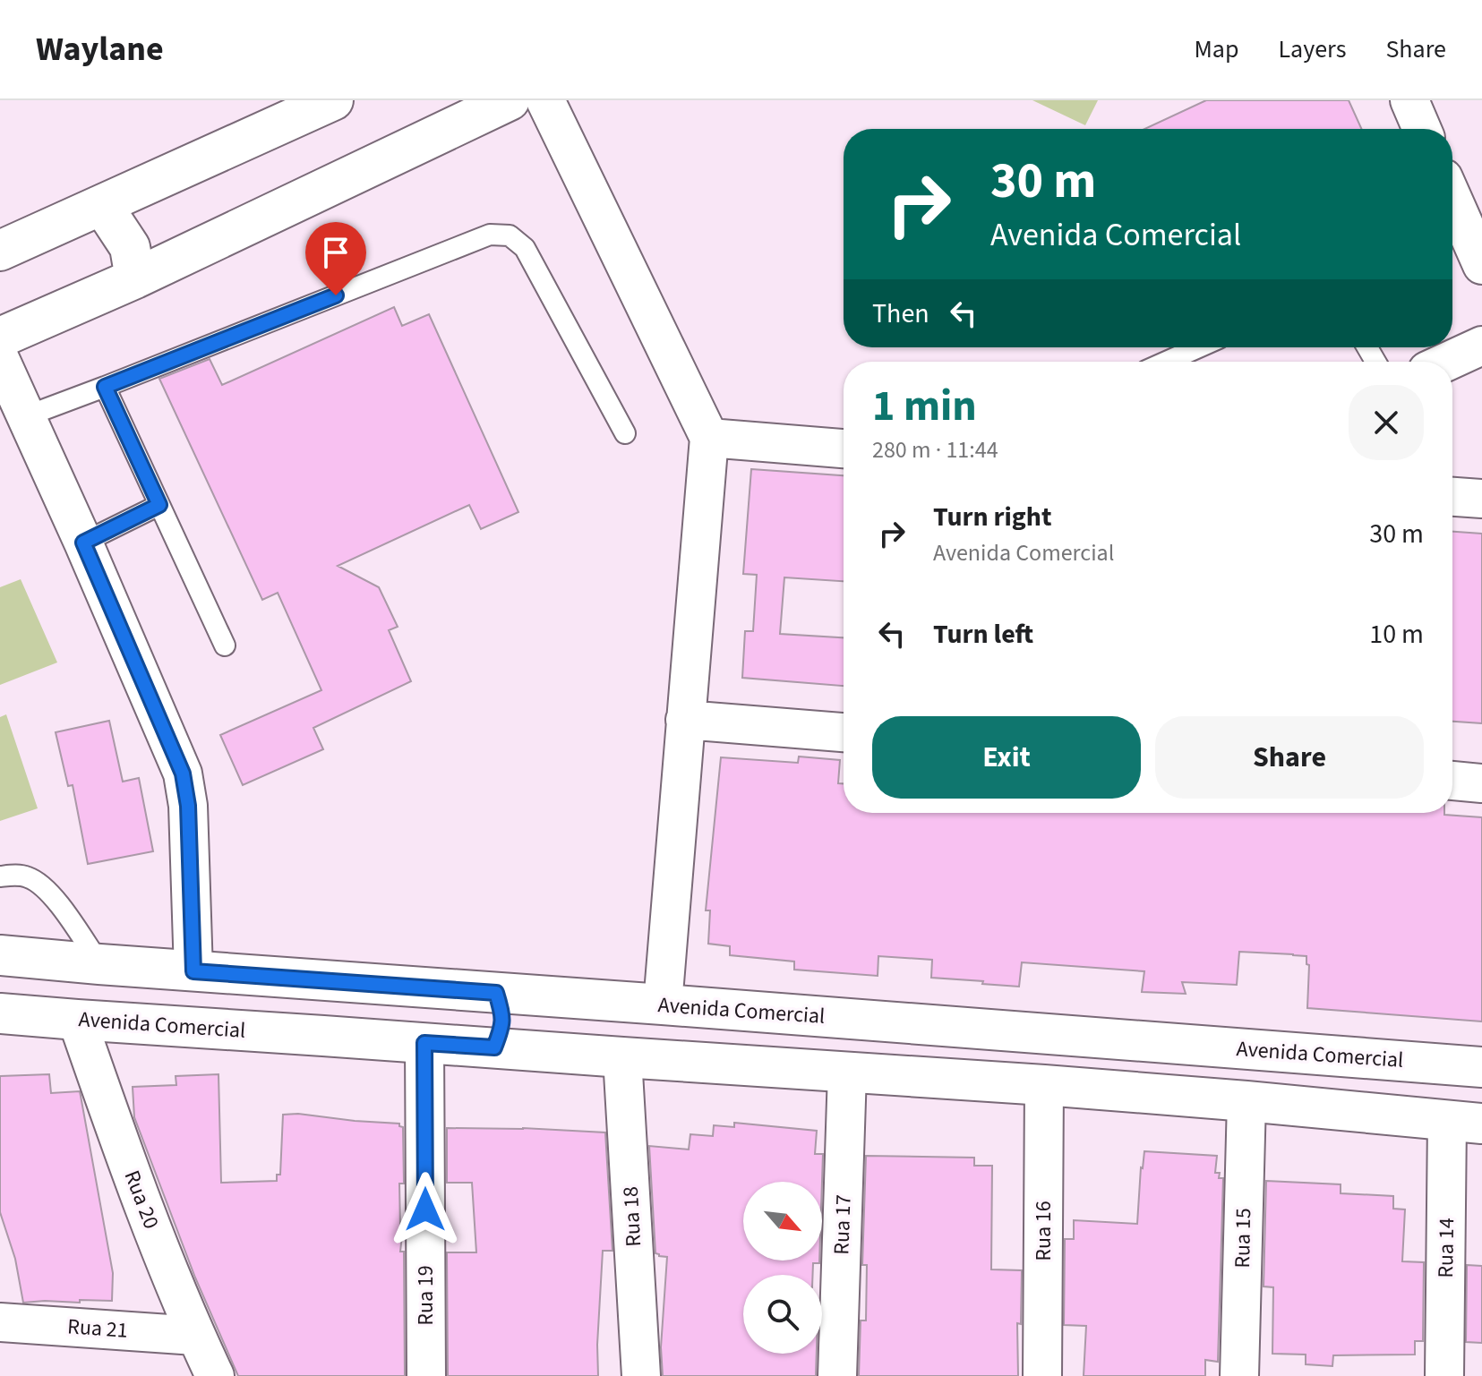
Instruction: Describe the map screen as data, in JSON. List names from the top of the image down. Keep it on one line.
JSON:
{"streets":{"street":["Avenida Comercial","Rua 20","Rua 18","Rua 17","Rua 16","Rua 15","Rua 14","Rua 19","Rua 21"]},"crossings":[["Avenida Comercial","Rua 20"],["Avenida Comercial","Rua 18"],["Avenida Comercial","Rua 17"],["Avenida Comercial","Rua 16"],["Avenida Comercial","Rua 15"],["Avenida Comercial","Rua 14"],["Avenida Comercial","Rua 19"],["Rua 20","Rua 21"]],"north":"bottom right","page":{"header":"Waylane","nav":["Map","Layers","Share"],"turn":["30 m","Avenida Comercial"],"then":"Then","heading":["1 min","280 m · 11:44"],"list":[{"name":"Turn right","note":"Avenida Comercial","value":"30 m"},{"name":"Turn left","value":"10 m"}],"buttons":["Exit","Share"]}}
